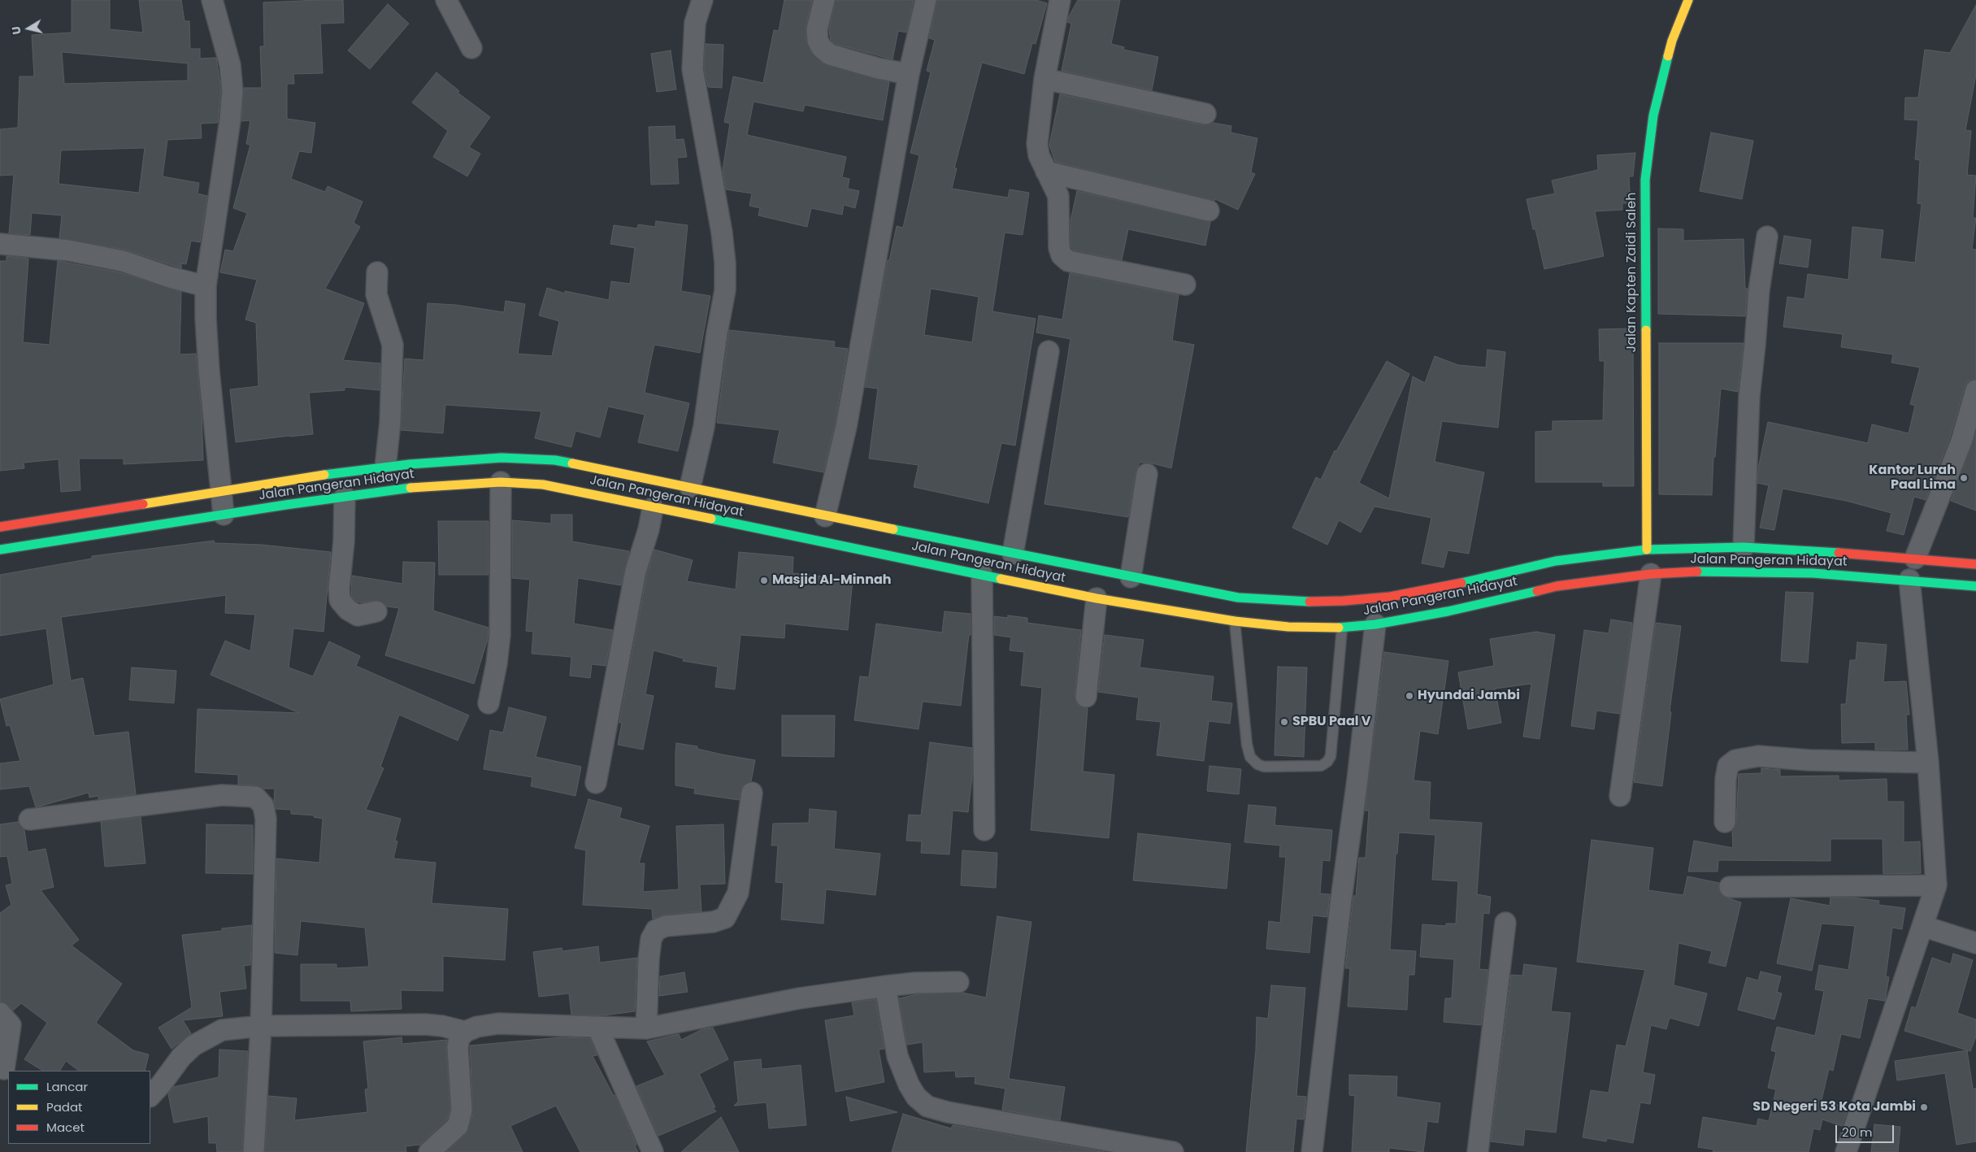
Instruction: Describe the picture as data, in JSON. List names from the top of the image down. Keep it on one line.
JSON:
{"streets":{"main road":["Jalan Kapten Zaidi Saleh","Jalan Pangeran Hidayat"]},"crossings":[["Jalan Kapten Zaidi Saleh","Jalan Pangeran Hidayat"]],"places":["Kantor Lurah Paal Lima","Masjid Al-Minnah","Hyundai Jambi","SPBU Paal V","SD Negeri 53 Kota Jambi"],"legend":["Lancar","Padat","Macet"],"scale_bar":"20 m","north":"left"}
